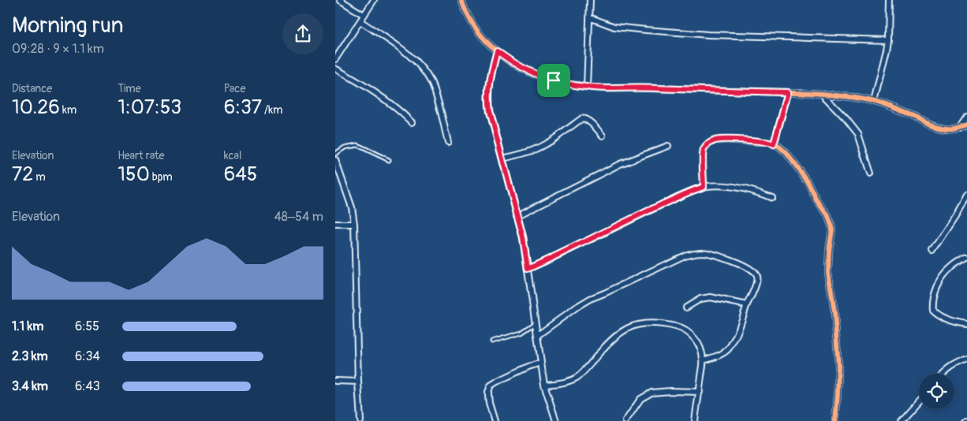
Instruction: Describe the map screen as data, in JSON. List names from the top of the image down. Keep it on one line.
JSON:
{"page":{"heading":["Morning run","09:28 · 9 × 1.1 km"],"stats":[["Distance","10.26 km"],["Time","1:07:53"],["Pace","6:37 /km"],["Elevation","72 m"],["Heart rate","150 bpm"],["kcal","645"]],"chart":["Elevation","48–54 m"],"list":[{"name":"1.1 km","note":"6:55"},{"name":"2.3 km","note":"6:34"},{"name":"3.4 km","note":"6:43"}]}}
